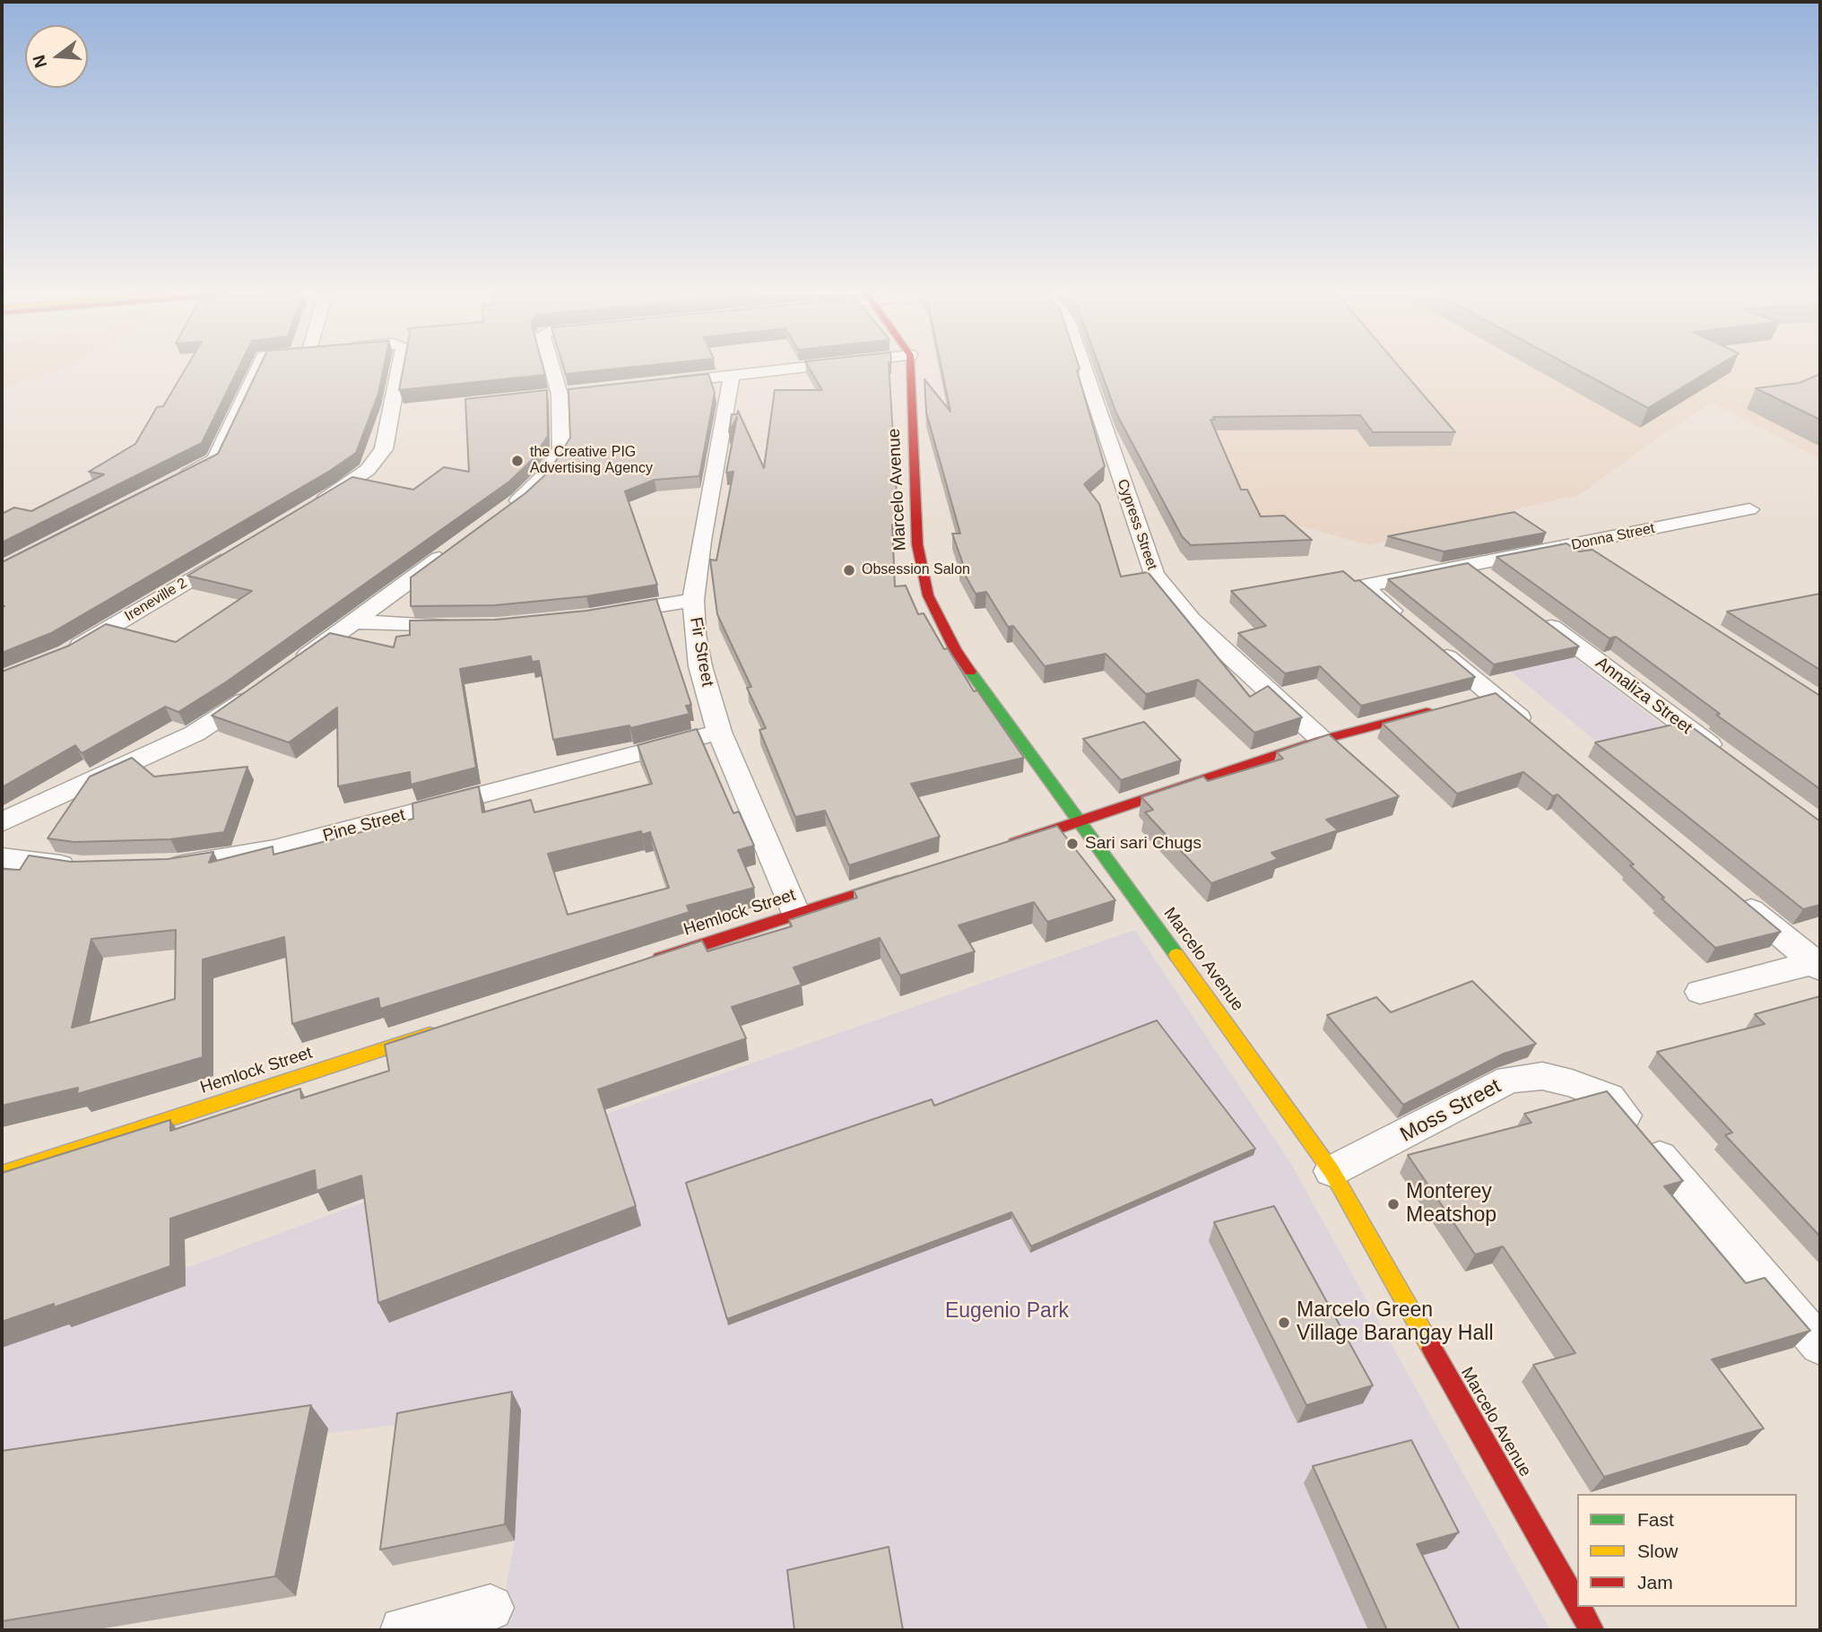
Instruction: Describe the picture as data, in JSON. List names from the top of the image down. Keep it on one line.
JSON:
{"streets":{"main road":["Marcelo Avenue","Hemlock Street"],"street":["Cypress Street","Donna Street","Ireneville 2","Fir Street","Annaliza Street","Pine Street","Moss Street"]},"crossings":[["Marcelo Avenue","Moss Street"],["Fir Street","Pine Street"],["Fir Street","Hemlock Street"]],"parks":["Eugenio Park"],"places":["the Creative PIG Advertising Agency","Obsession Salon","Sari sari Chugs","Monterey Meatshop","Marcelo Green Village Barangay Hall"],"legend":["Fast","Slow","Jam"],"north":"left"}
